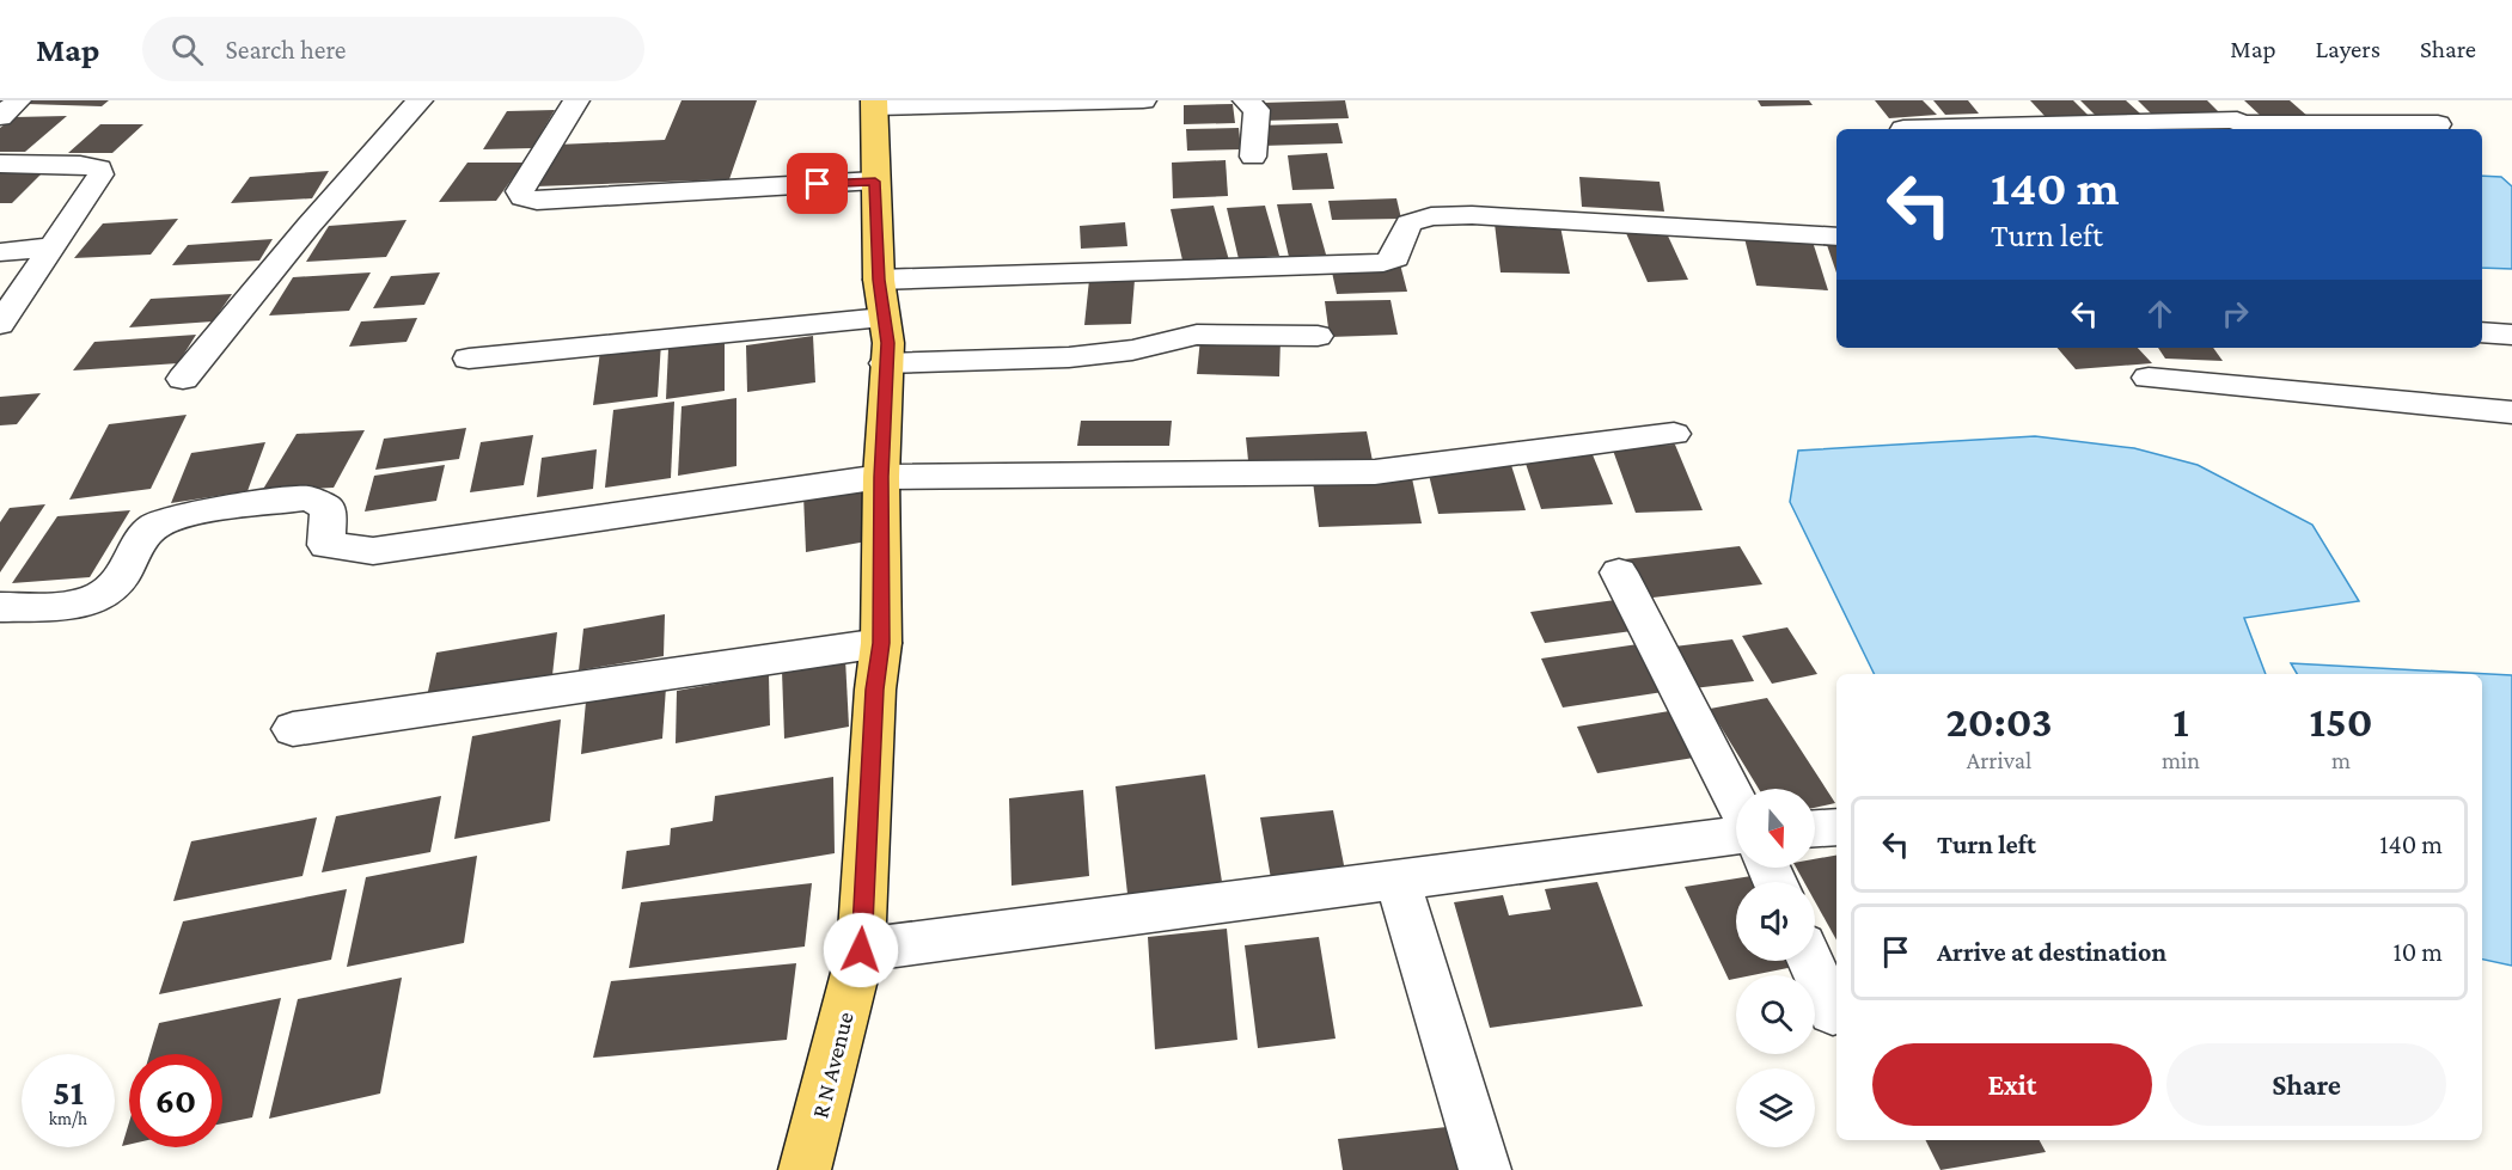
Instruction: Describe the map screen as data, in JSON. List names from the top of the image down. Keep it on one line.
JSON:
{"streets":{"main road":["R N Avenue"]},"north":"bottom","page":{"header":"Map","search":"Search here","nav":["Map","Layers","Share"],"turn":["140 m","Turn left"],"eta":["20:03","Arrival","1","min","150","m"],"list":[{"name":"Turn left","value":"140 m"},{"name":"Arrive at destination","value":"10 m"}],"buttons":["Exit","Share"],"speed":"51 km/h","limit":"60"}}
